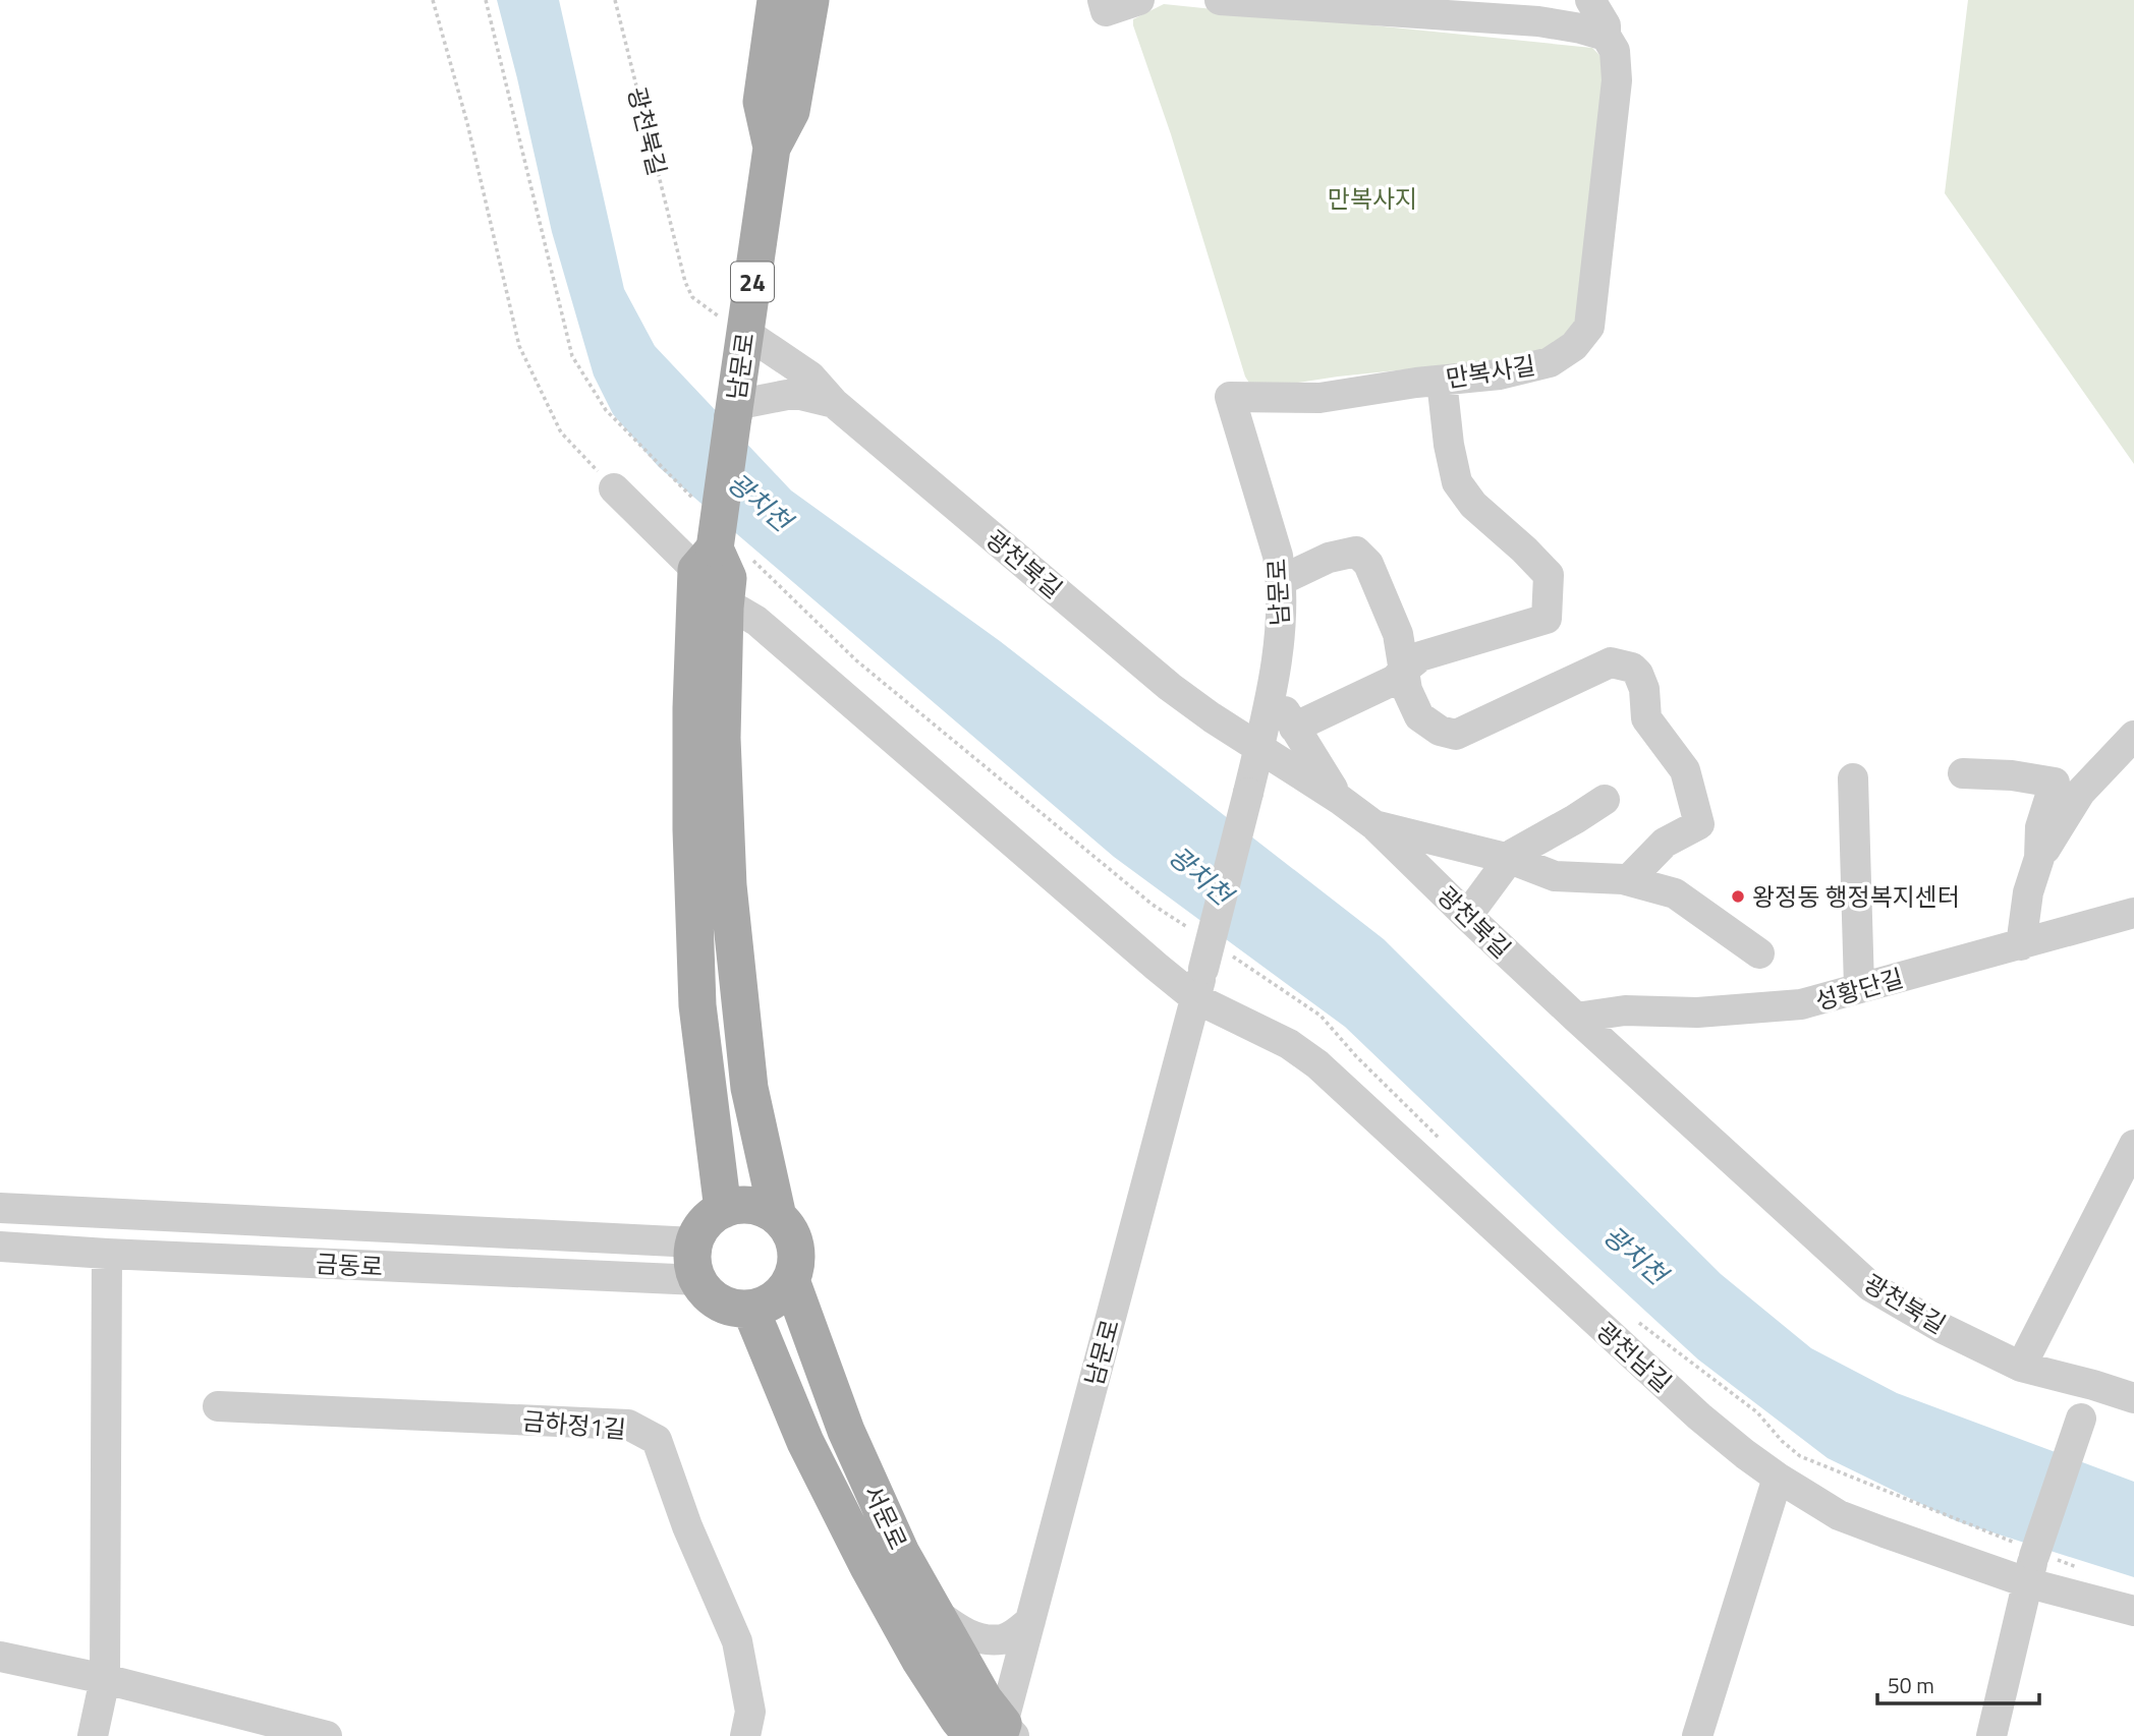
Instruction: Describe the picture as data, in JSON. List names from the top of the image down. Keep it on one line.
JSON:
{"streets":{"main road":["24","남문로","서문로"],"street":["광천북길","만복사길","성황단길","금동로","광천남길","금하정1길"]},"crossings":[["광천북길","남문로"],["광천북길","성황단길"],["남문로","만복사길"],["남문로","금동로"],["남문로","광천남길"],["남문로","서문로"],["금동로","서문로"]],"water":["광치천"],"parks":["만복사지"],"places":["왕정동 행정복지센터"],"scale_bar":"50 m"}
